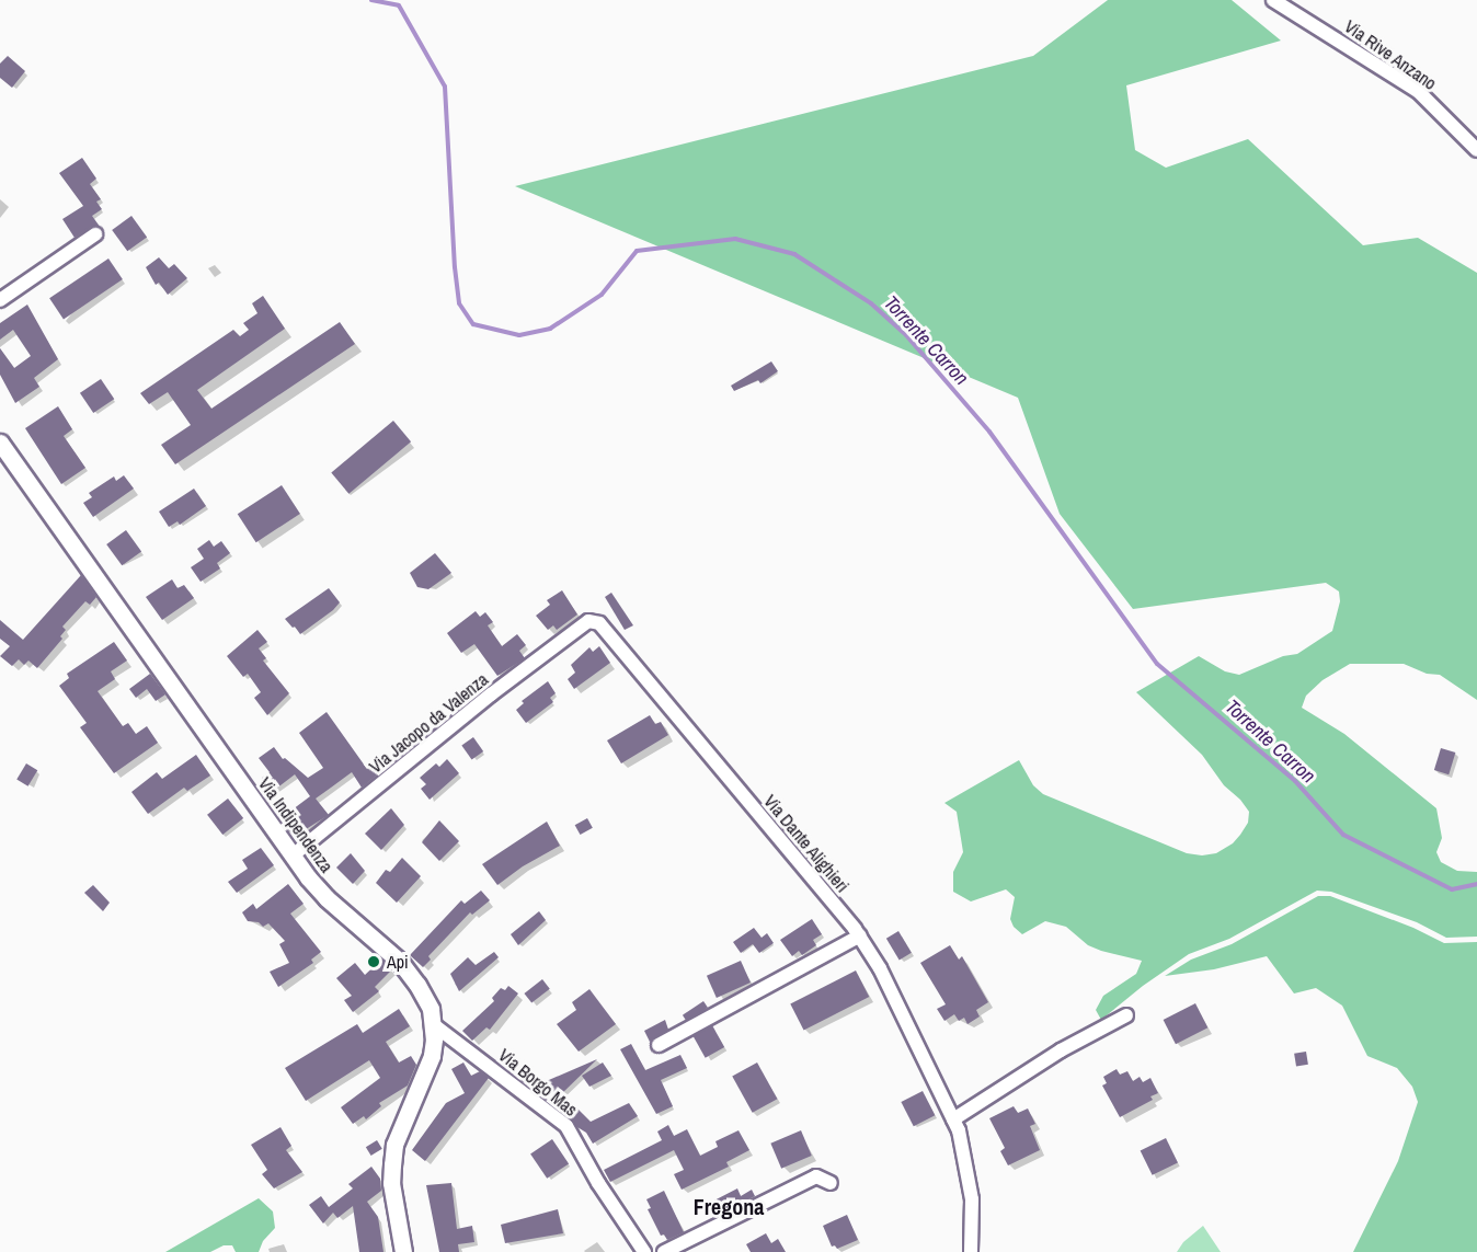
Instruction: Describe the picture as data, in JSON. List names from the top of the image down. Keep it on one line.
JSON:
{"streets":{"main road":["Via Indipendenza"],"street":["Via Rive Anzano","Via Jacopo da Valenza","Via Dante Alighieri","Via Borgo Mas"]},"crossings":[["Via Jacopo da Valenza","Via Indipendenza"],["Via Jacopo da Valenza","Via Dante Alighieri"],["Via Indipendenza","Via Borgo Mas"]],"districts":["Fregona"],"water":["Torrente Carron"],"places":["Api"]}
